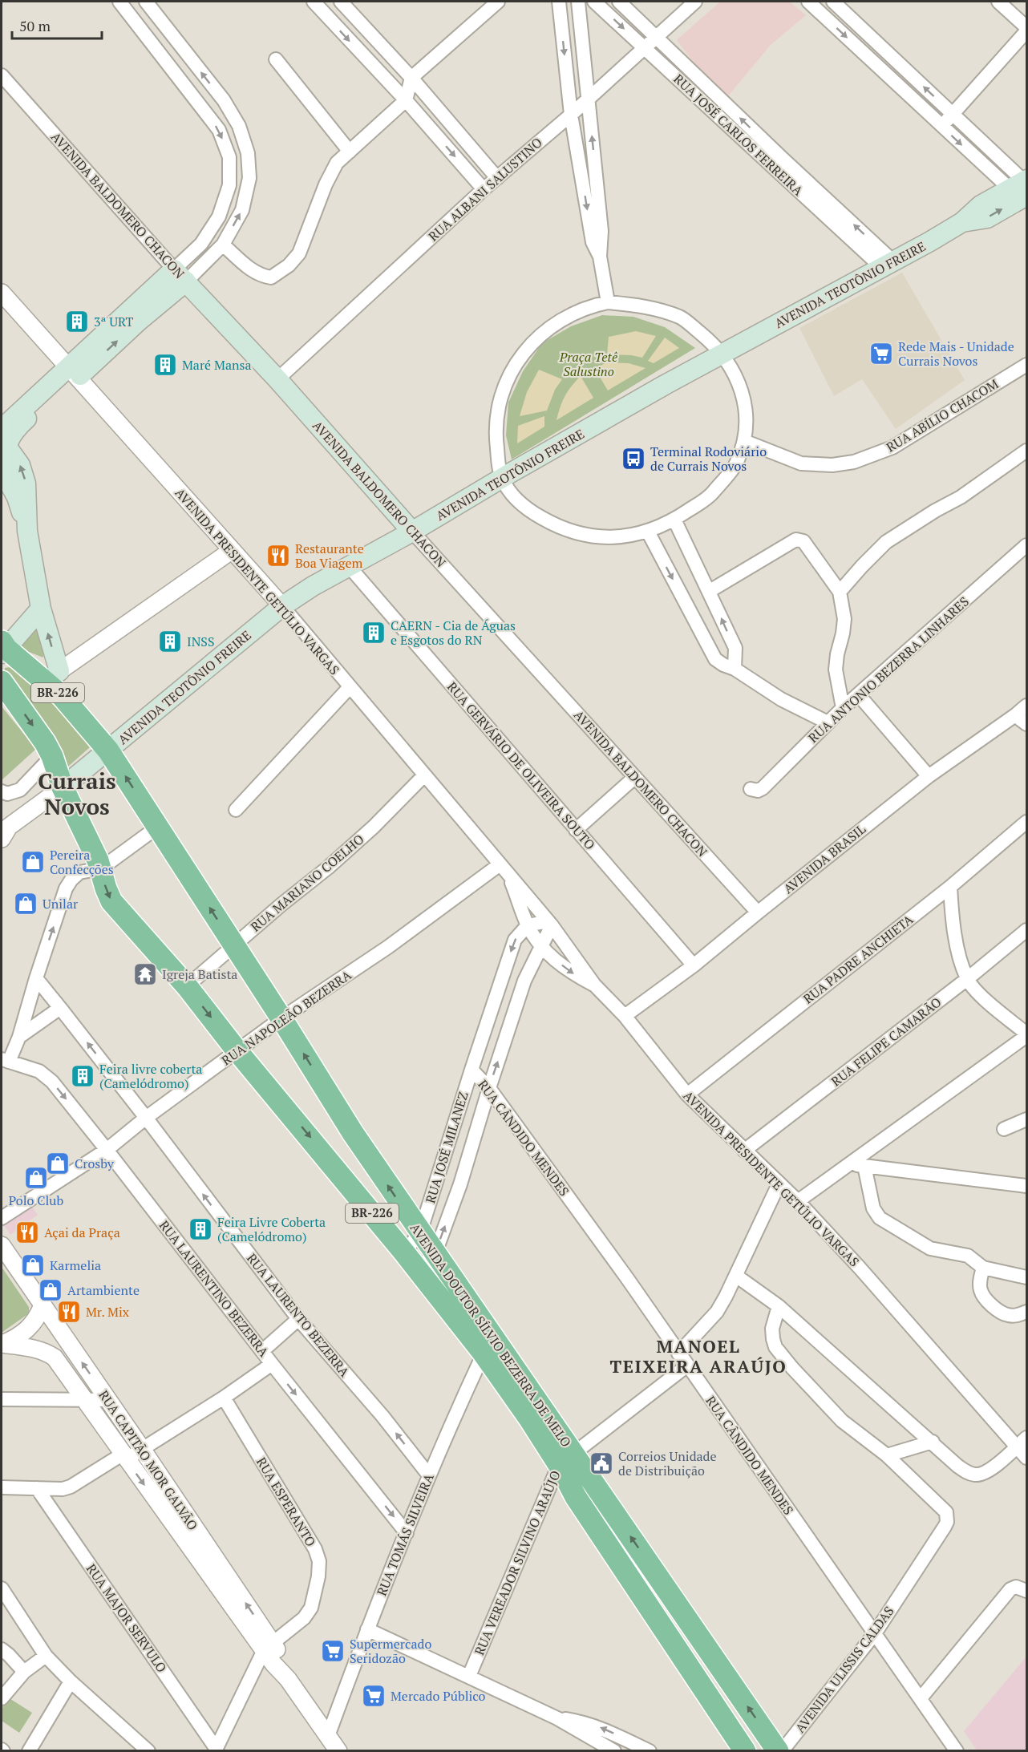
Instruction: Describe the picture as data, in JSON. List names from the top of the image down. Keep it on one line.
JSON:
{"streets":{"highway":["BR-226","AVENIDA DOUTOR SÍLVIO BEZERRA DE MELO"],"main road":["AVENIDA BALDOMERO CHACON","AVENIDA TEOTÔNIO FREIRE"],"street":["RUA JOSÉ CARLOS FERREIRA","RUA ALBANI SALUSTINO","RUA ABÍLIO CHACOM","AVENIDA PRESIDENTE GETÚLIO VARGAS","RUA ANTONIO BEZERRA LINHARES","RUA GERVÁRIO DE OLIVEIRA SOUTO","AVENIDA BRASIL","RUA MARIANO COELHO","RUA PADRE ANCHIETA","RUA NAPOLEÃO BEZERRA","RUA FELIPE CAMARÃO","RUA CÂNDIDO MENDES","RUA JOSÉ MILANEZ","RUA LAURENTINO BEZERRA","RUA LAURENTO BEZERRA","RUA CAPITÃO MOR GALVÃO","RUA ESPERANTO","RUA TOMÁS SILVEIRA","RUA VEREADOR SILVINO ARAÚJO","RUA MAJOR SERVULO","AVENIDA ULISSIS CALDAS"]},"crossings":[["RUA JOSÉ CARLOS FERREIRA","RUA ALBANI SALUSTINO"],["RUA JOSÉ CARLOS FERREIRA","AVENIDA TEOTÔNIO FREIRE"],["RUA ALBANI SALUSTINO","AVENIDA BALDOMERO CHACON"],["AVENIDA BALDOMERO CHACON","AVENIDA TEOTÔNIO FREIRE"],["AVENIDA BALDOMERO CHACON","AVENIDA BRASIL"],["AVENIDA TEOTÔNIO FREIRE","AVENIDA PRESIDENTE GETÚLIO VARGAS"],["AVENIDA TEOTÔNIO FREIRE","RUA GERVÁRIO DE OLIVEIRA SOUTO"],["AVENIDA TEOTÔNIO FREIRE","AVENIDA DOUTOR SÍLVIO BEZERRA DE MELO"],["AVENIDA PRESIDENTE GETÚLIO VARGAS","AVENIDA BRASIL"],["AVENIDA PRESIDENTE GETÚLIO VARGAS","RUA MARIANO COELHO"],["AVENIDA PRESIDENTE GETÚLIO VARGAS","RUA PADRE ANCHIETA"],["AVENIDA PRESIDENTE GETÚLIO VARGAS","RUA NAPOLEÃO BEZERRA"],["AVENIDA PRESIDENTE GETÚLIO VARGAS","RUA FELIPE CAMARÃO"],["AVENIDA PRESIDENTE GETÚLIO VARGAS","RUA JOSÉ MILANEZ"],["RUA GERVÁRIO DE OLIVEIRA SOUTO","AVENIDA BRASIL"],["RUA MARIANO COELHO","AVENIDA DOUTOR SÍLVIO BEZERRA DE MELO"],["RUA NAPOLEÃO BEZERRA","RUA LAURENTINO BEZERRA"],["RUA NAPOLEÃO BEZERRA","RUA LAURENTO BEZERRA"],["RUA NAPOLEÃO BEZERRA","AVENIDA DOUTOR SÍLVIO BEZERRA DE MELO"],["RUA CÂNDIDO MENDES","RUA JOSÉ MILANEZ"],["RUA CÂNDIDO MENDES","RUA VEREADOR SILVINO ARAÚJO"],["RUA CÂNDIDO MENDES","AVENIDA ULISSIS CALDAS"],["RUA JOSÉ MILANEZ","AVENIDA DOUTOR SÍLVIO BEZERRA DE MELO"],["RUA LAURENTINO BEZERRA","RUA TOMÁS SILVEIRA"],["RUA LAURENTO BEZERRA","RUA TOMÁS SILVEIRA"],["AVENIDA DOUTOR SÍLVIO BEZERRA DE MELO","RUA TOMÁS SILVEIRA"],["AVENIDA DOUTOR SÍLVIO BEZERRA DE MELO","RUA VEREADOR SILVINO ARAÚJO"],["AVENIDA DOUTOR SÍLVIO BEZERRA DE MELO","AVENIDA ULISSIS CALDAS"],["RUA CAPITÃO MOR GALVÃO","RUA ESPERANTO"],["RUA CAPITÃO MOR GALVÃO","RUA TOMÁS SILVEIRA"]],"one_way":["RUA LAURENTINO BEZERRA","RUA LAURENTO BEZERRA"],"districts":["Currais Novos","MANOEL TEIXEIRA ARAÚJO"],"parks":["Praça Tetê Salustino"],"places":{"building":["3ª URT","Maré Mansa","CAERN - Cia de Águas e Esgotos do RN","INSS","Feira livre coberta (Camelódromo)","Feira Livre Coberta (Camelódromo)"],"supermarket":["Rede Mais - Unidade Currais Novos","Supermercado Seridozão","Mercado Público"],"bus stop":["Terminal Rodoviário de Currais Novos"],"restaurant":["Restaurante Boa Viagem","Açai da Praça","Mr. Mix"],"shop":["Pereira Confecções","Unilar","Crosby","Polo Club","Karmelia","Artambiente"],"temple":["Igreja Batista"],"public building":["Correios Unidade de Distribuição"]},"scale_bar":"50 m"}
